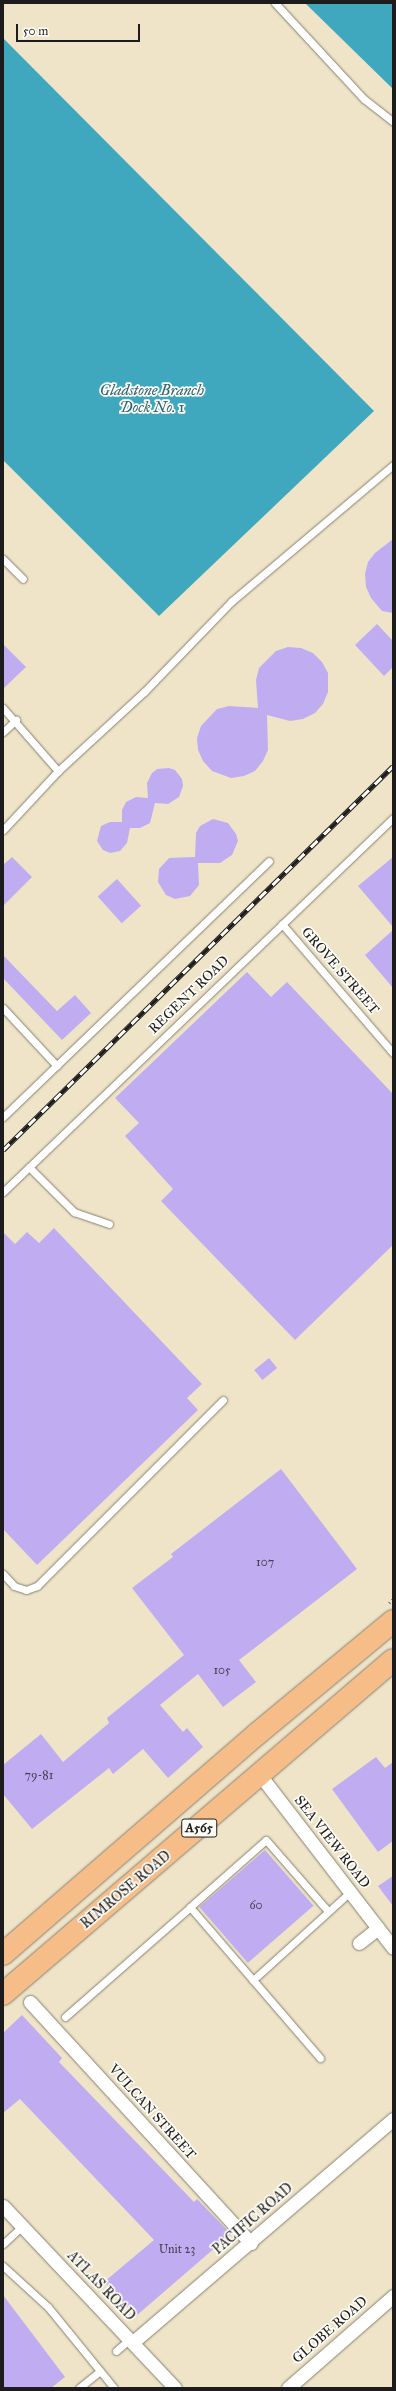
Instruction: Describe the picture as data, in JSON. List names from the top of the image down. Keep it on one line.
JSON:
{"streets":{"highway":["A565","RIMROSE ROAD"],"street":["SEA VIEW ROAD","VULCAN STREET","PACIFIC ROAD","ATLAS ROAD","GLOBE ROAD"],"lane":["GROVE STREET","REGENT ROAD"]},"crossings":[["GROVE STREET","REGENT ROAD"],["SEA VIEW ROAD","RIMROSE ROAD"],["VULCAN STREET","PACIFIC ROAD"],["PACIFIC ROAD","ATLAS ROAD"]],"water":["Gladstone Branch Dock No. 1"],"house_numbers":["107","105","79-81","60","Unit 23"],"scale_bar":"50 m"}
